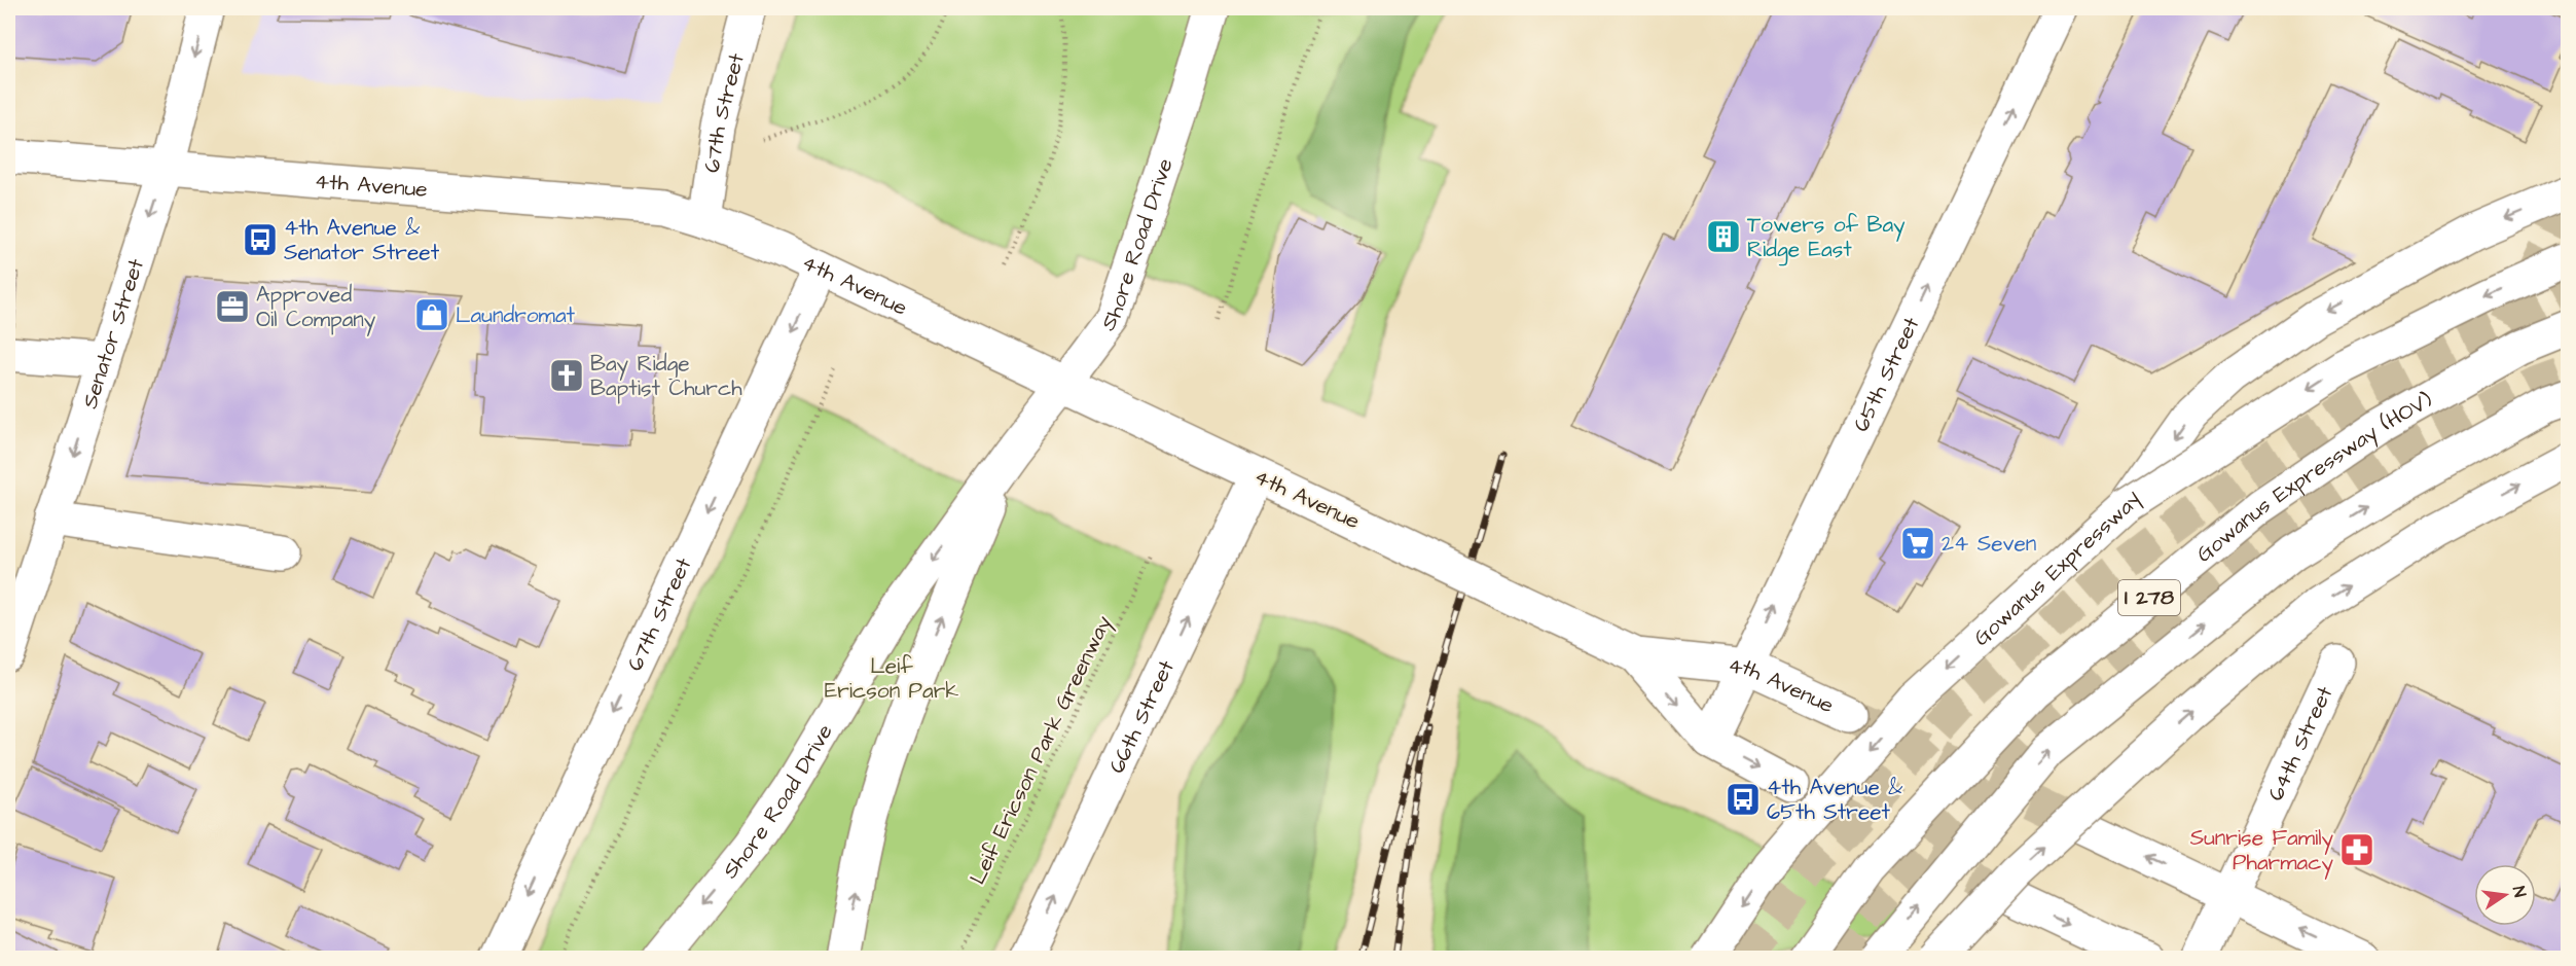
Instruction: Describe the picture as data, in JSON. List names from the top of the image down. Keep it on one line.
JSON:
{"streets":{"main road":["67th Street","4th Avenue","Shore Road Drive","Senator Street","65th Street","Gowanus Expressway (HOV)","Gowanus Expressway","I 278","66th Street","64th Street"],"path":["Leif Ericson Park Greenway"]},"crossings":[["67th Street","4th Avenue"],["4th Avenue","Shore Road Drive"],["4th Avenue","Senator Street"],["4th Avenue","65th Street"],["4th Avenue","66th Street"]],"one_way":["67th Street","Senator Street","65th Street","66th Street"],"parks":["Leif Ericson Park"],"places":{"building":["Towers of Bay Ridge East"],"bus stop":["4th Avenue & Senator Street","4th Avenue & 65th Street"],"office":["Approved Oil Company"],"shop":["Laundromat"],"church":["Bay Ridge Baptist Church"],"supermarket":["24 Seven"],"pharmacy":["Sunrise Family Pharmacy"]},"north":"right"}
